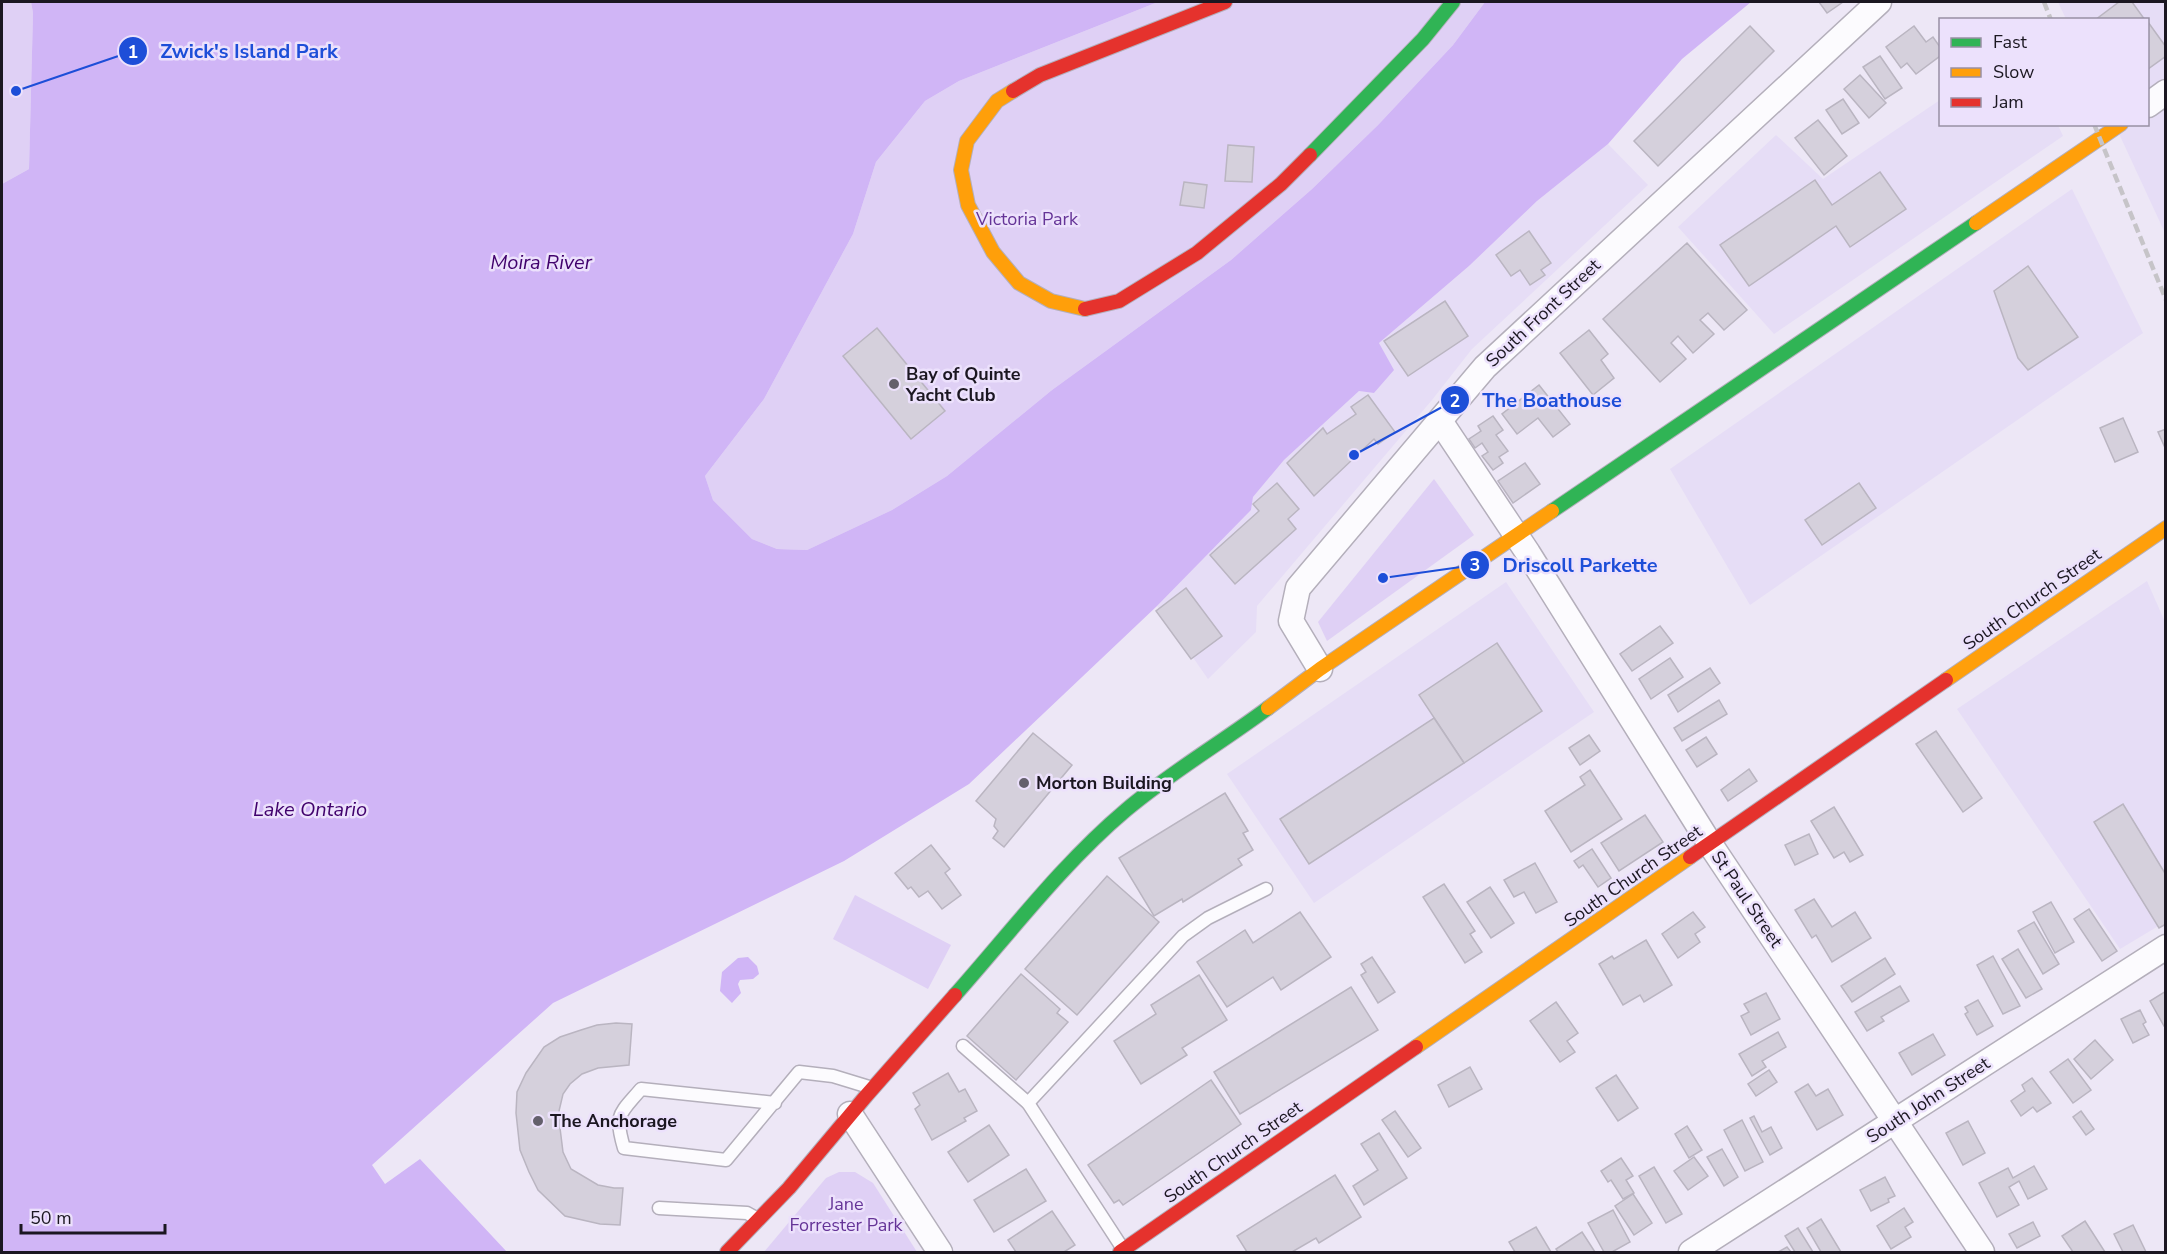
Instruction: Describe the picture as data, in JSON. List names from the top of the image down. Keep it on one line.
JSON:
{"streets":{"street":["South Front Street","South Church Street","St Paul Street","South John Street"]},"crossings":[["South Front Street","St Paul Street"],["South Church Street","St Paul Street"],["St Paul Street","South John Street"]],"water":["Moira River","Lake Ontario"],"parks":["Victoria Park","Jane Forrester Park"],"places":["Zwick's Island Park","Bay of Quinte Yacht Club","The Boathouse","Driscoll Parkette","Morton Building","The Anchorage"],"legend":["Fast","Slow","Jam"],"scale_bar":"50 m"}
